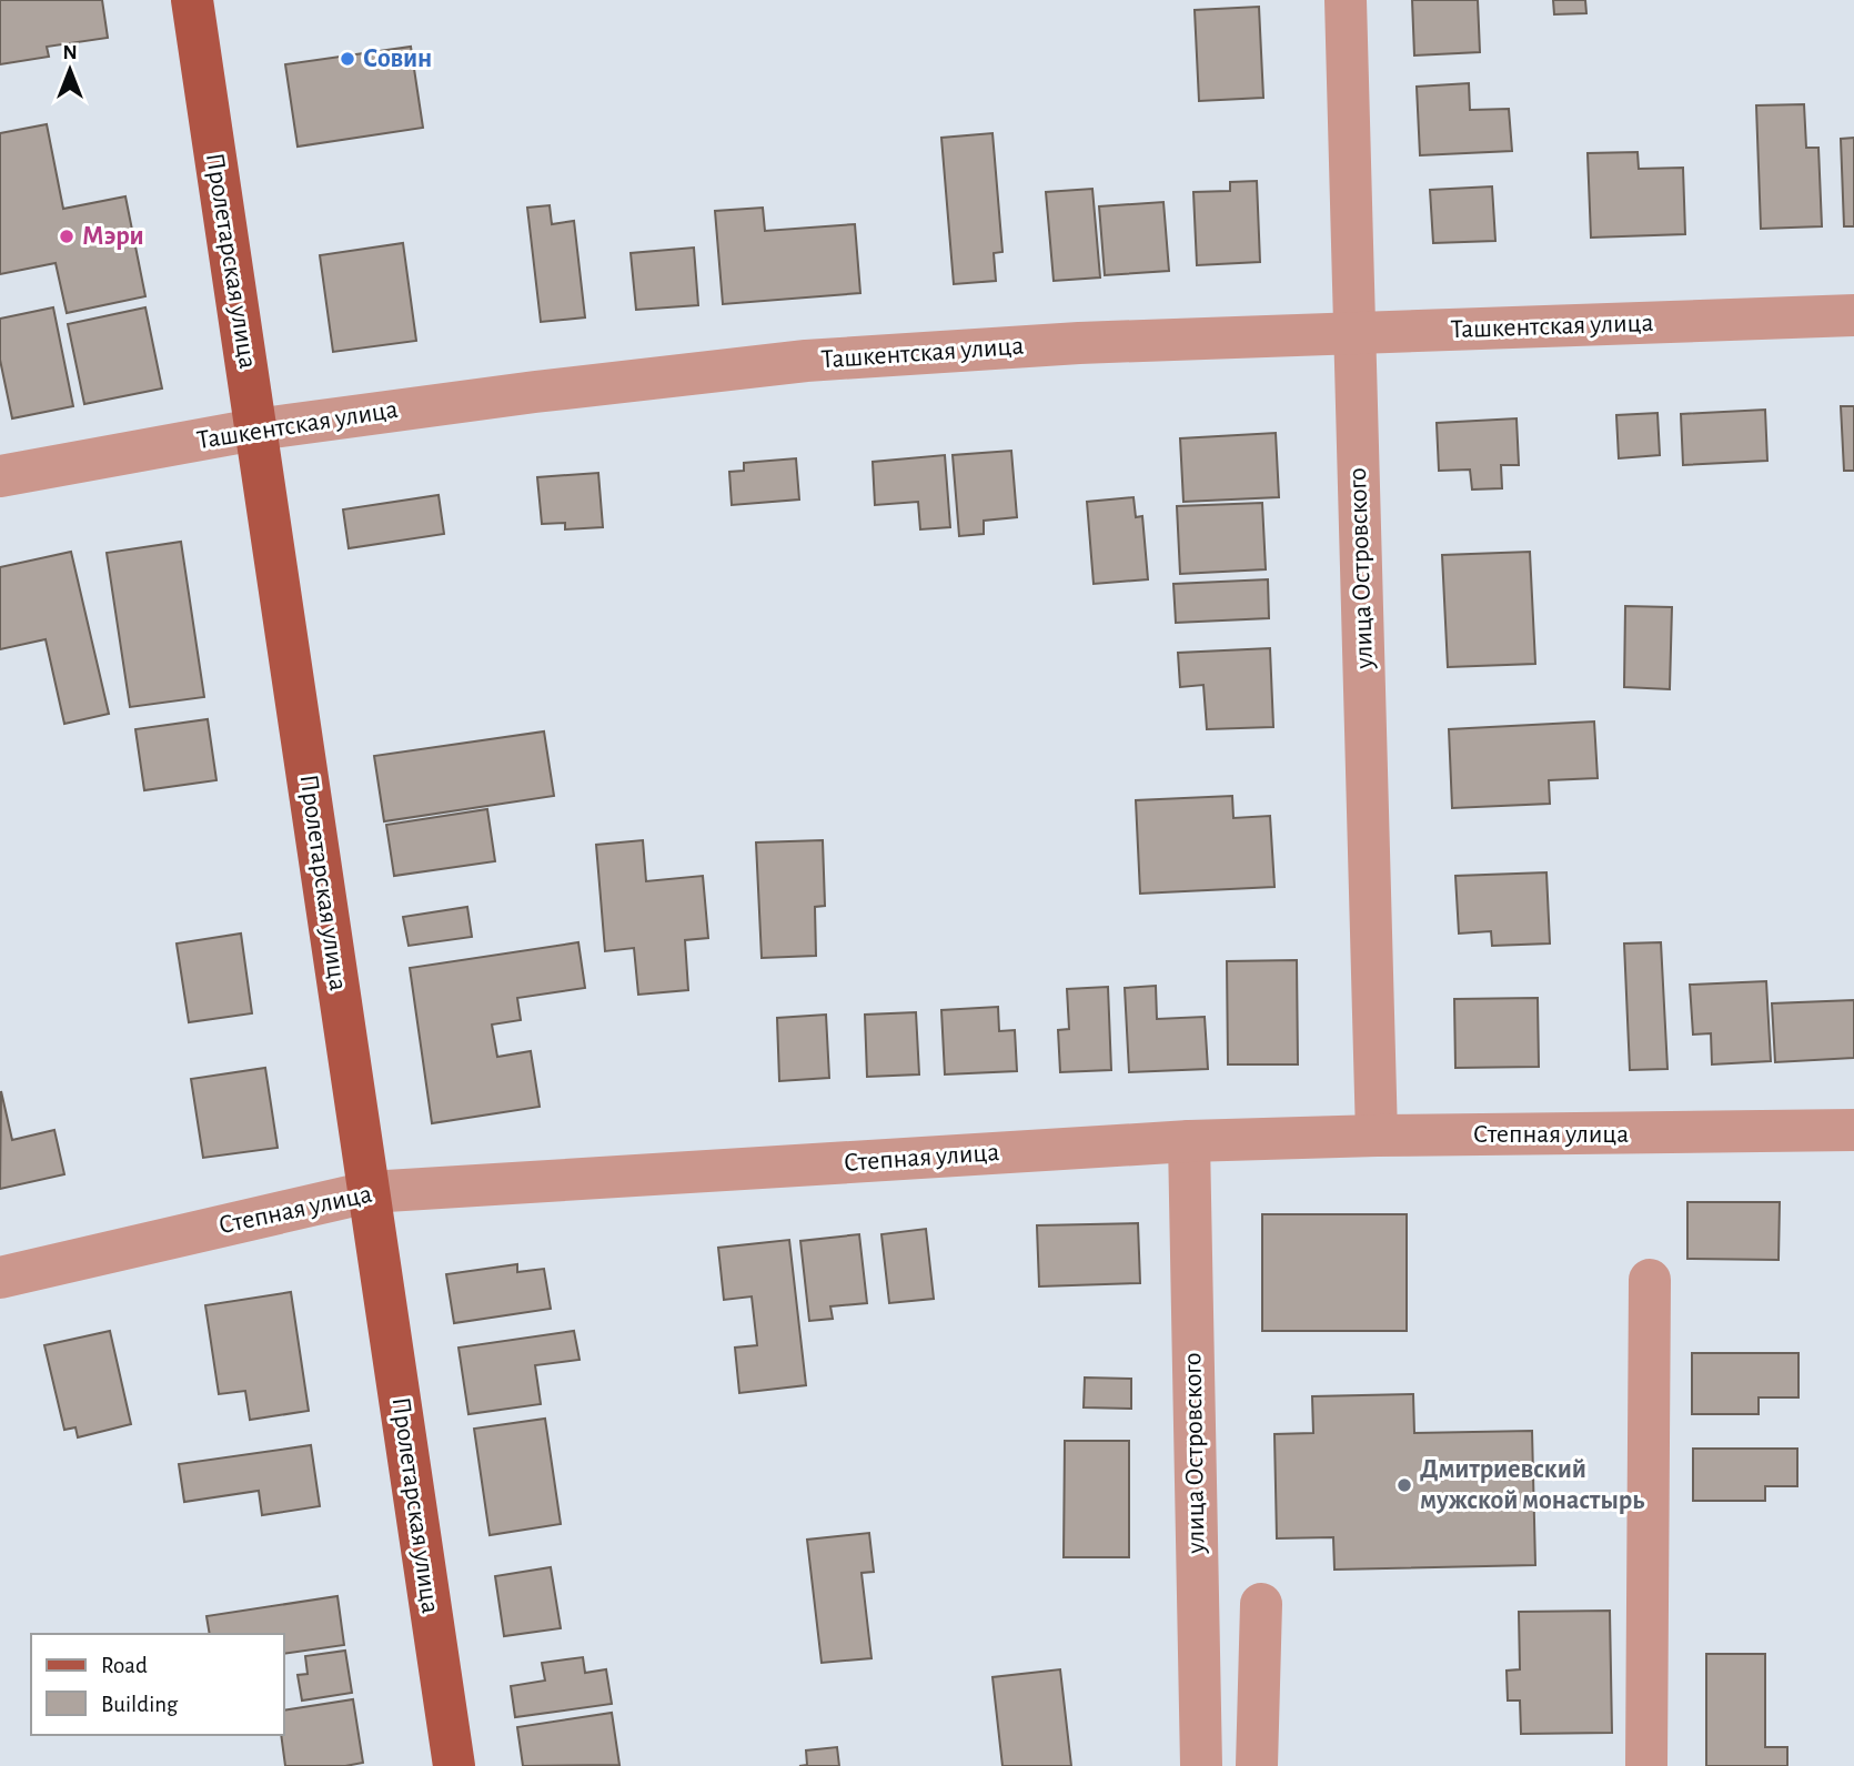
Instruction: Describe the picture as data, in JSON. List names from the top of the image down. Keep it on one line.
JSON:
{"streets":{"main road":["Пролетарская улица"],"street":["Ташкентская улица","улица Островского","Степная улица"]},"crossings":[["Пролетарская улица","Ташкентская улица"],["Пролетарская улица","Степная улица"],["Ташкентская улица","улица Островского"],["улица Островского","Степная улица"]],"places":["Совин","Мэри","Дмитриевский мужской монастырь"],"legend":["Road","Building"],"north":"top"}
